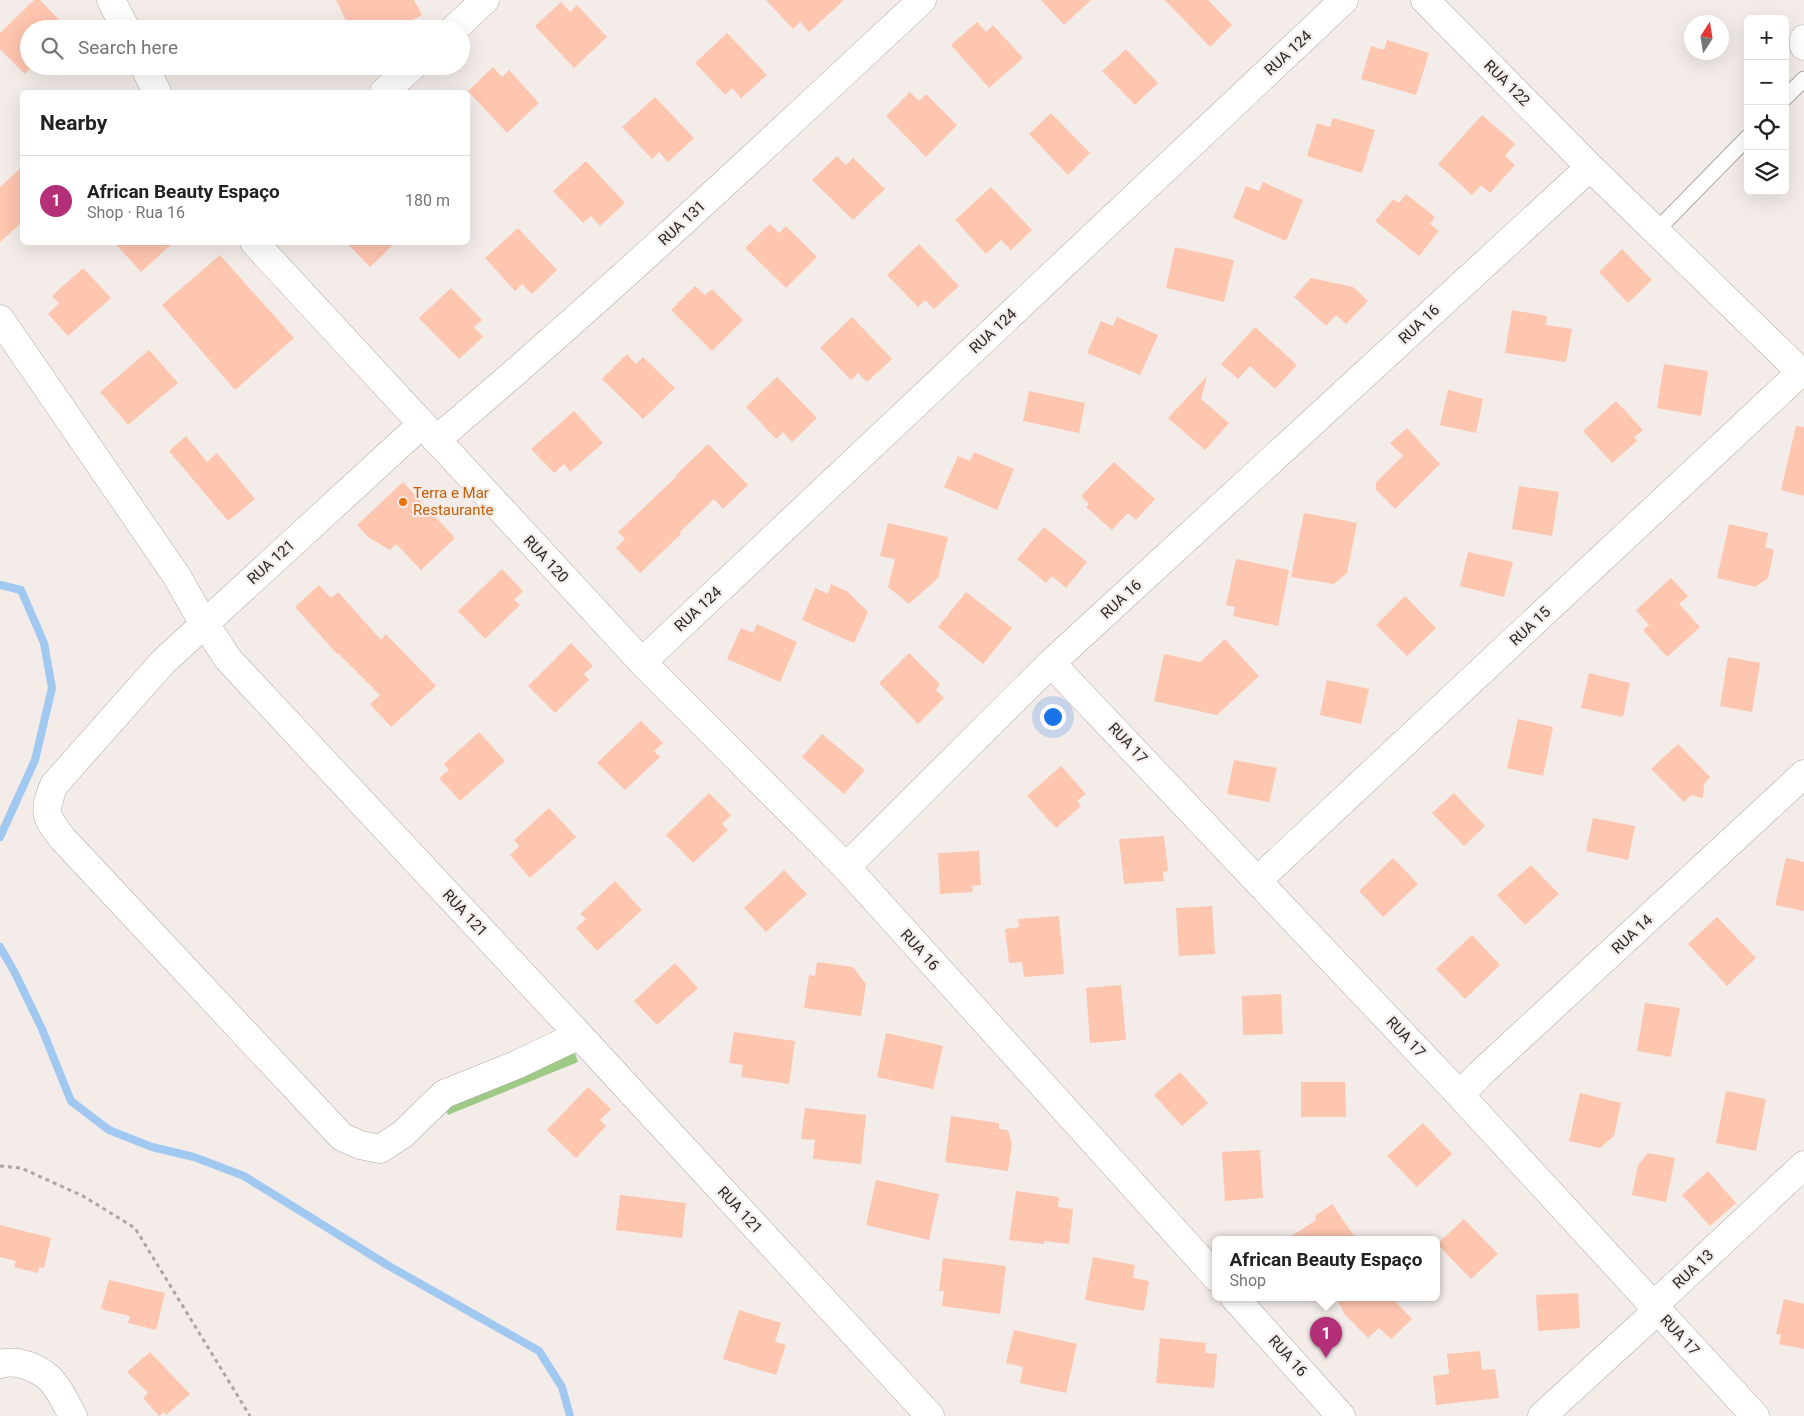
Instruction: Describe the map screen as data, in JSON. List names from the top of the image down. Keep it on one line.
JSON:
{"streets":{"street":["RUA 124","RUA 122","RUA 131","RUA 16","RUA 120","RUA 121","RUA 15","RUA 17","RUA 14","RUA 13"]},"crossings":[["RUA 124","RUA 120"],["RUA 122","RUA 16"],["RUA 131","RUA 120"],["RUA 131","RUA 121"],["RUA 16","RUA 120"],["RUA 16","RUA 17"],["RUA 120","RUA 121"],["RUA 15","RUA 17"],["RUA 17","RUA 14"],["RUA 17","RUA 13"]],"places":["Terra e Mar Restaurante"],"north":"top","page":{"map_buttons":["+","−"],"search":"Search here","heading":"Nearby","list":[{"mark":"1","name":"African Beauty Espaço","note":"Shop · Rua 16","value":"180 m"}],"popup":["African Beauty Espaço","Shop"],"pins":"1"}}
